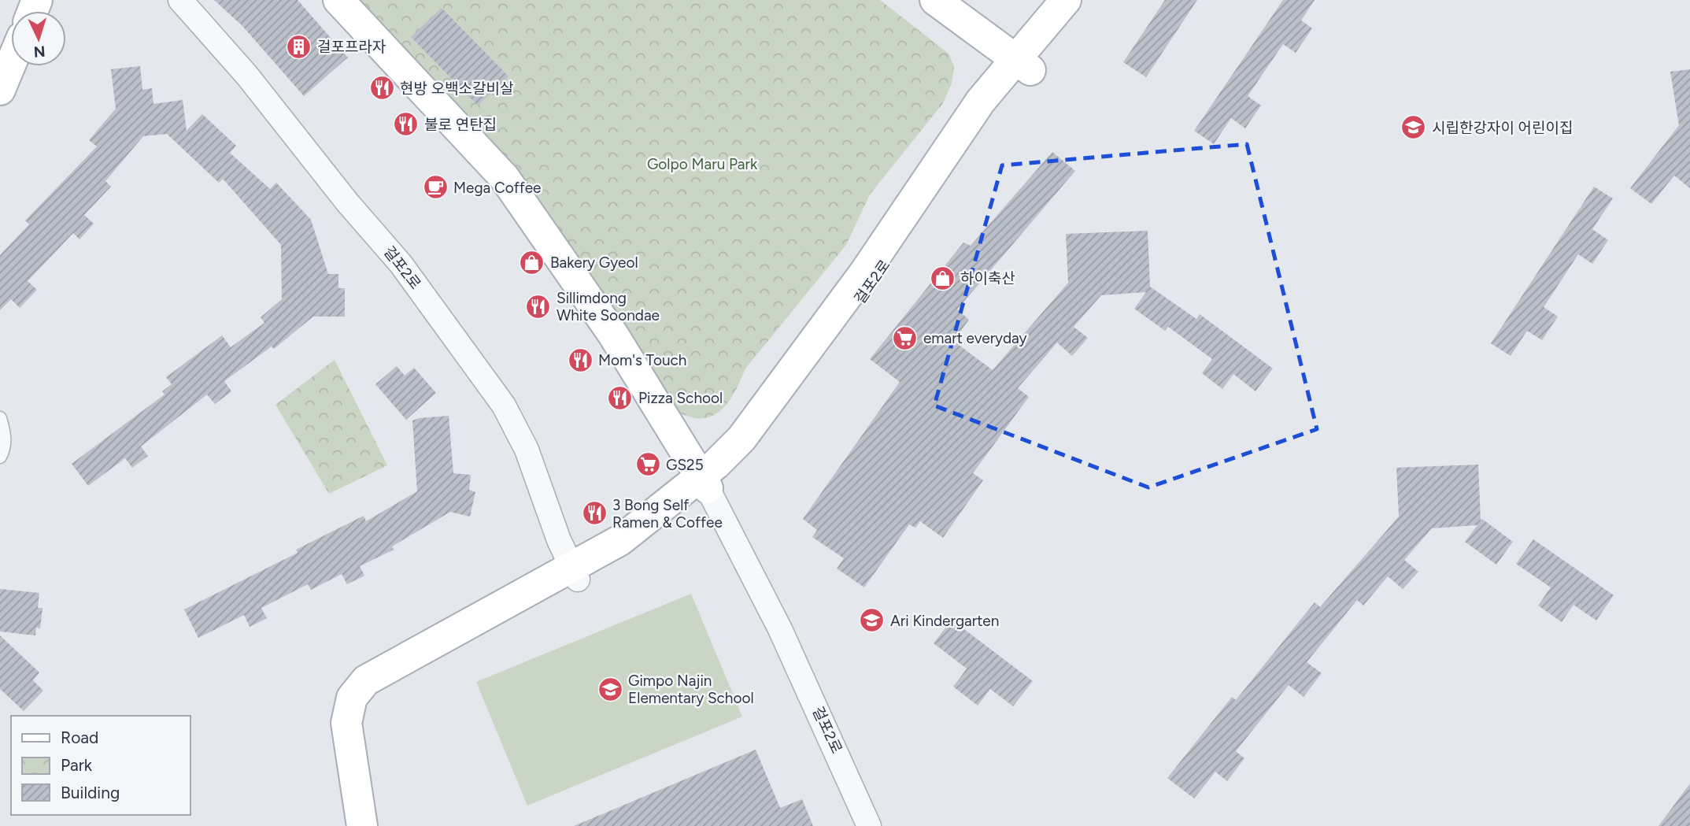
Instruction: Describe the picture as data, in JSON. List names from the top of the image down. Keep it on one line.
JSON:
{"streets":{"street":["걸포2로"]},"parks":["Golpo Maru Park"],"places":{"building":["걸포프라자"],"restaurant":["현방 오백소갈비살","불로 연탄집","Sillimdong White Soondae","Mom's Touch","Pizza School","3 Bong Self Ramen & Coffee"],"school or university":["시립한강자이 어린이집","Ari Kindergarten","Gimpo Najin Elementary School"],"cafe":["Mega Coffee"],"shop":["Bakery Gyeol","하이축산"],"supermarket":["emart everyday","GS25"]},"legend":["Road","Park","Building"],"north":"bottom"}
